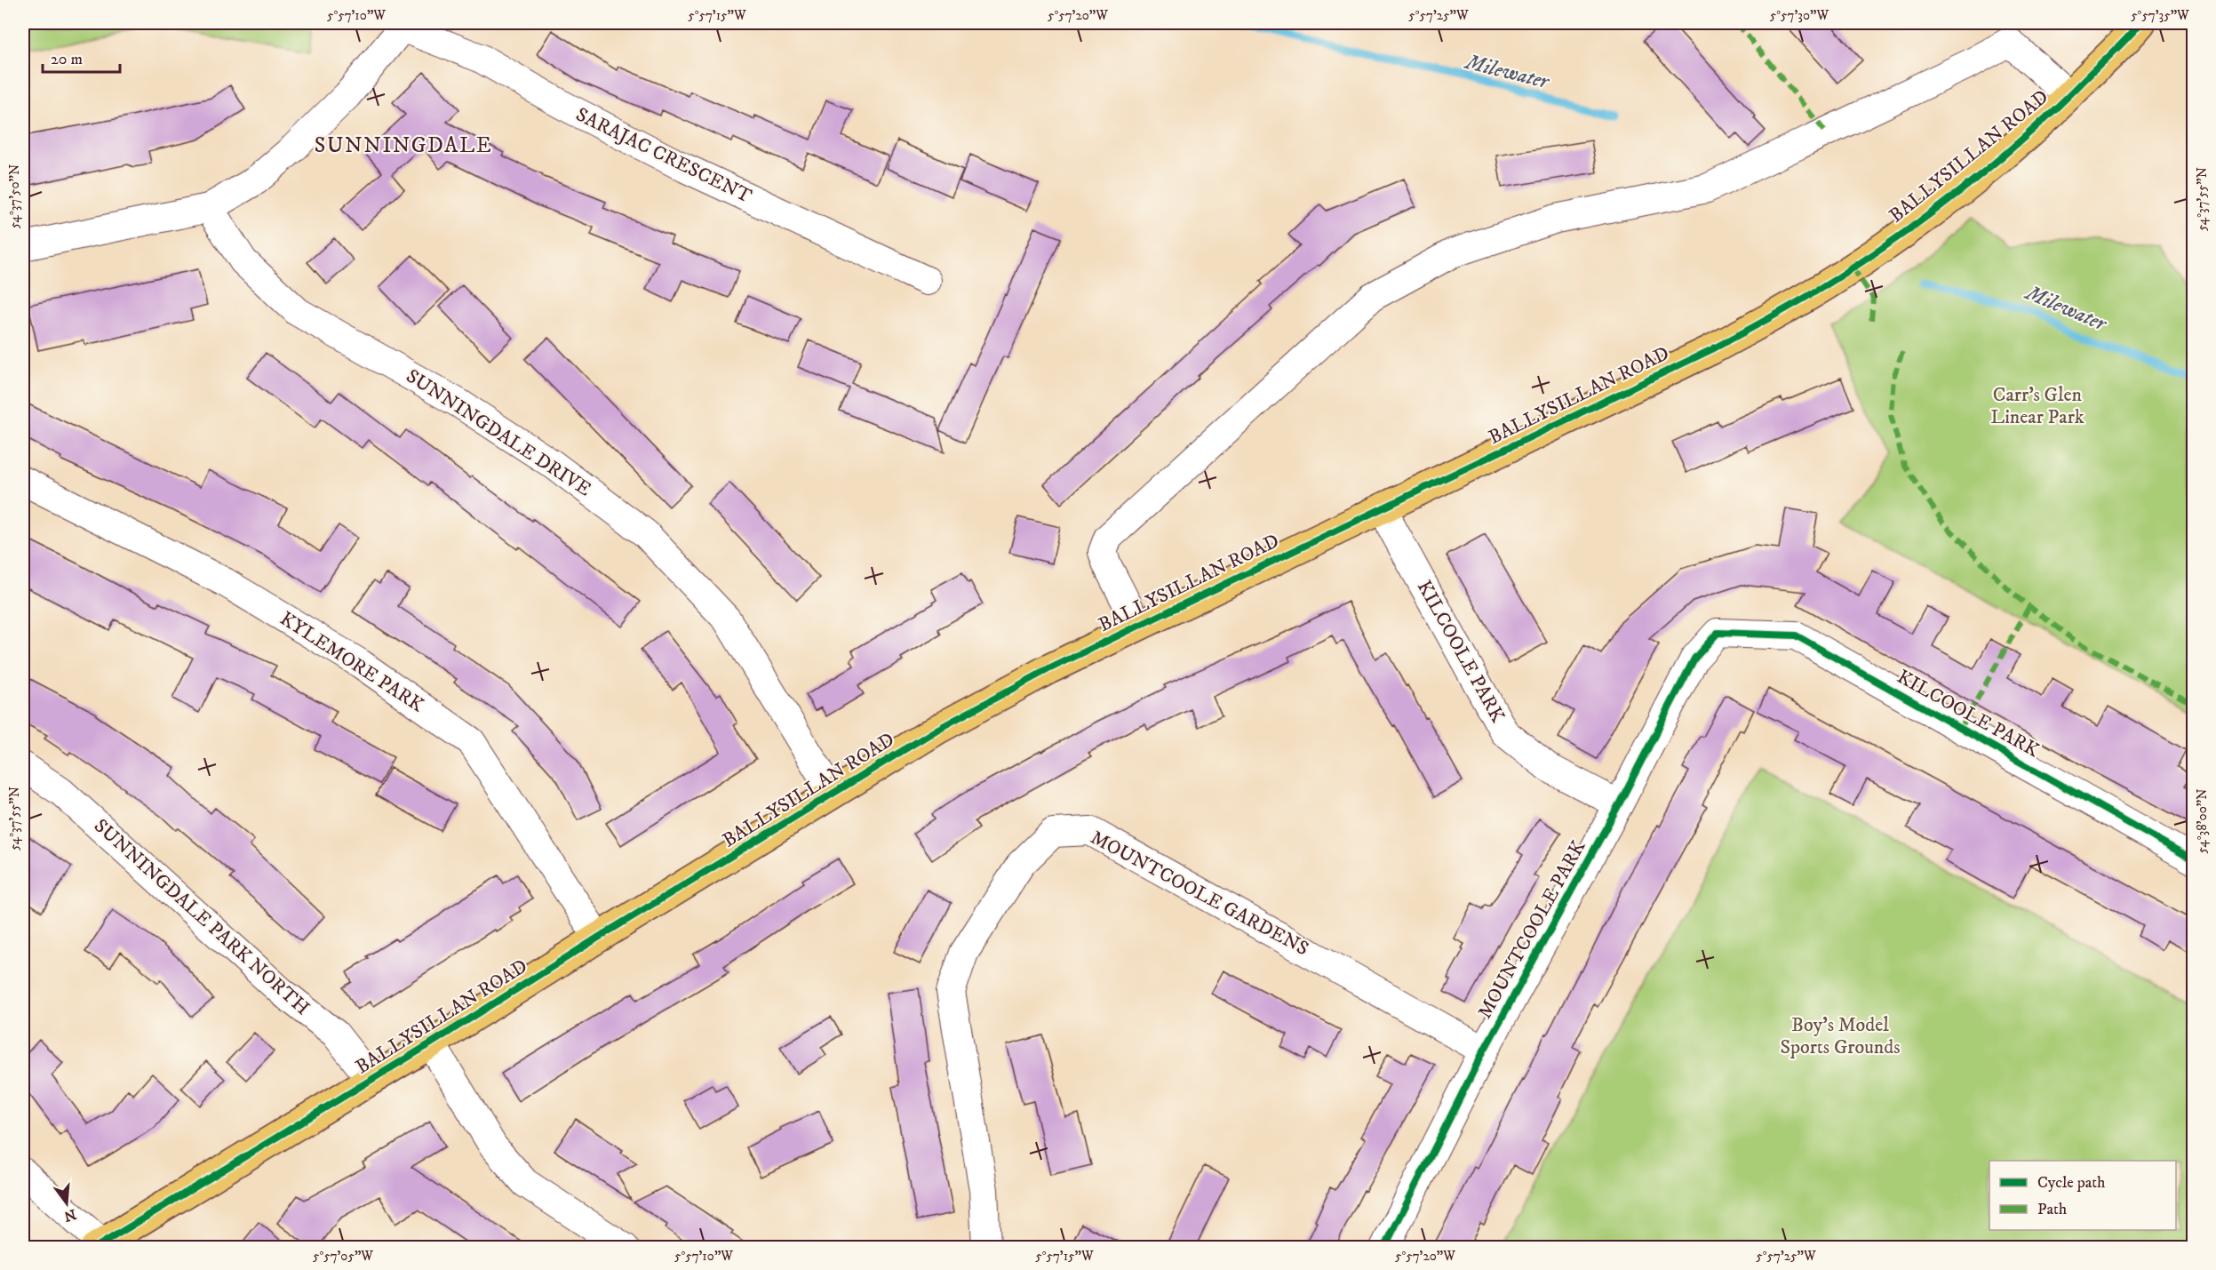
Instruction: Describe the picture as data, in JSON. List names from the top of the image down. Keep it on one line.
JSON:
{"streets":{"highway":["BALLYSILLAN ROAD"],"street":["SARAJAC CRESCENT","SUNNINGDALE DRIVE","KILCOOLE PARK","KYLEMORE PARK","MOUNTCOOLE GARDENS","SUNNINGDALE PARK NORTH","MOUNTCOOLE PARK"]},"crossings":[["BALLYSILLAN ROAD","SUNNINGDALE DRIVE"],["BALLYSILLAN ROAD","KILCOOLE PARK"],["BALLYSILLAN ROAD","KYLEMORE PARK"],["BALLYSILLAN ROAD","SUNNINGDALE PARK NORTH"],["KILCOOLE PARK","MOUNTCOOLE PARK"],["MOUNTCOOLE GARDENS","MOUNTCOOLE PARK"]],"districts":["SUNNINGDALE"],"water":["Milewater"],"parks":["Carr's Glen Linear Park","Boy's Model Sports Grounds"],"legend":["Cycle path","Path"],"scale_bar":"20 m","north":"bottom","coordinates":["5°57'10\"W","5°57'15\"W","5°57'20\"W","5°57'25\"W","5°57'30\"W","5°57'35\"W","54°37'50\"N","54°37'55\"N","54°38'00\"N","5°57'05\"W"]}
